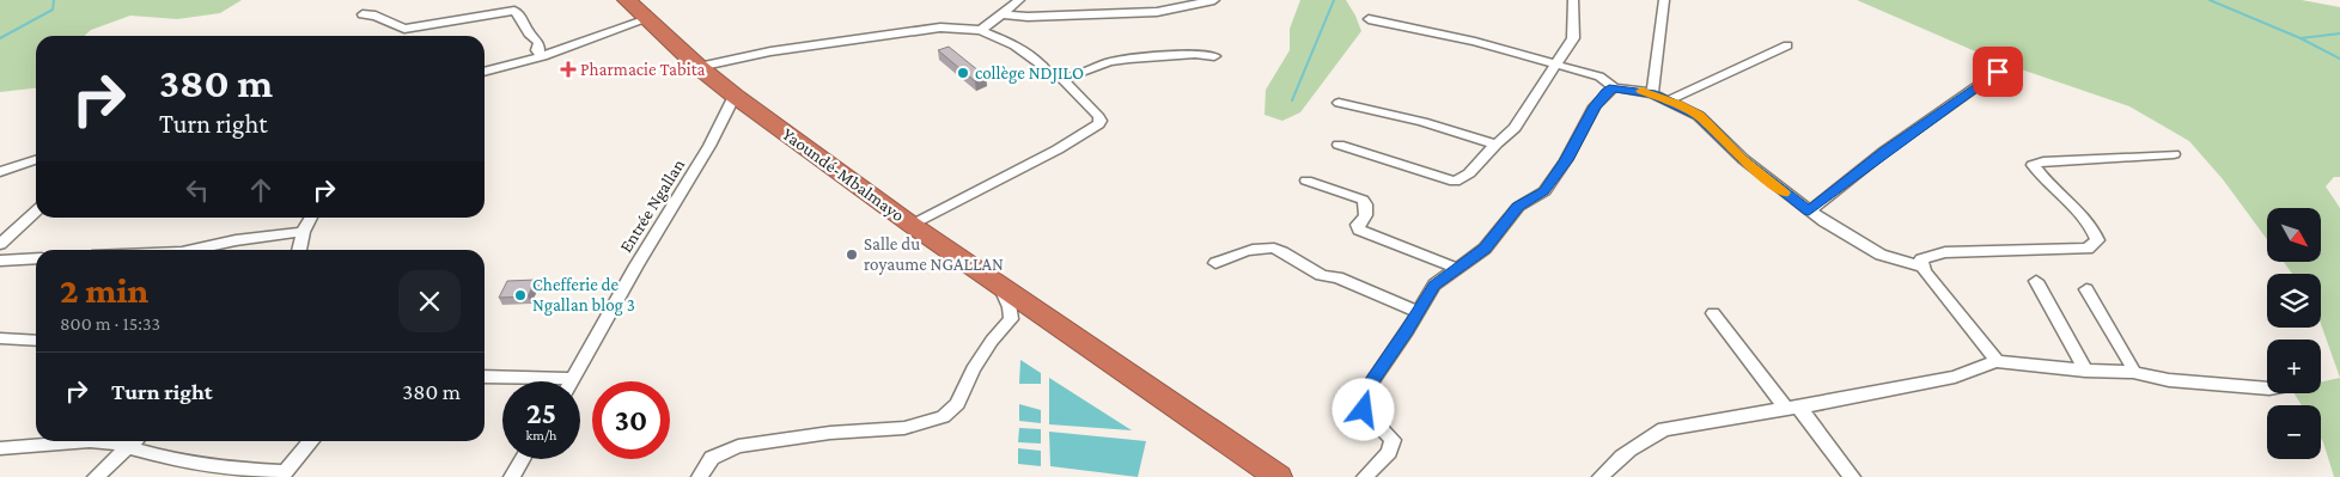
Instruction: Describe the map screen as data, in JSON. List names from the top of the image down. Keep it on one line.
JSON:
{"streets":{"highway":["Yaoundé-Mbalmayo"],"street":["Entrée Ngallan"]},"crossings":[["Yaoundé-Mbalmayo","Entrée Ngallan"]],"places":{"health":["Pharmacie Tabita"],"other":["collège NDJILO","Salle du royaume NGALLAN","Chefferie de Ngallan blog 3"]},"north":"bottom right","page":{"turn":["380 m","Turn right"],"map_buttons":["+","−"],"heading":["2 min","800 m · 15:33"],"list":[{"name":"Turn right","value":"380 m"}],"speed":"25 km/h","limit":"30"}}
